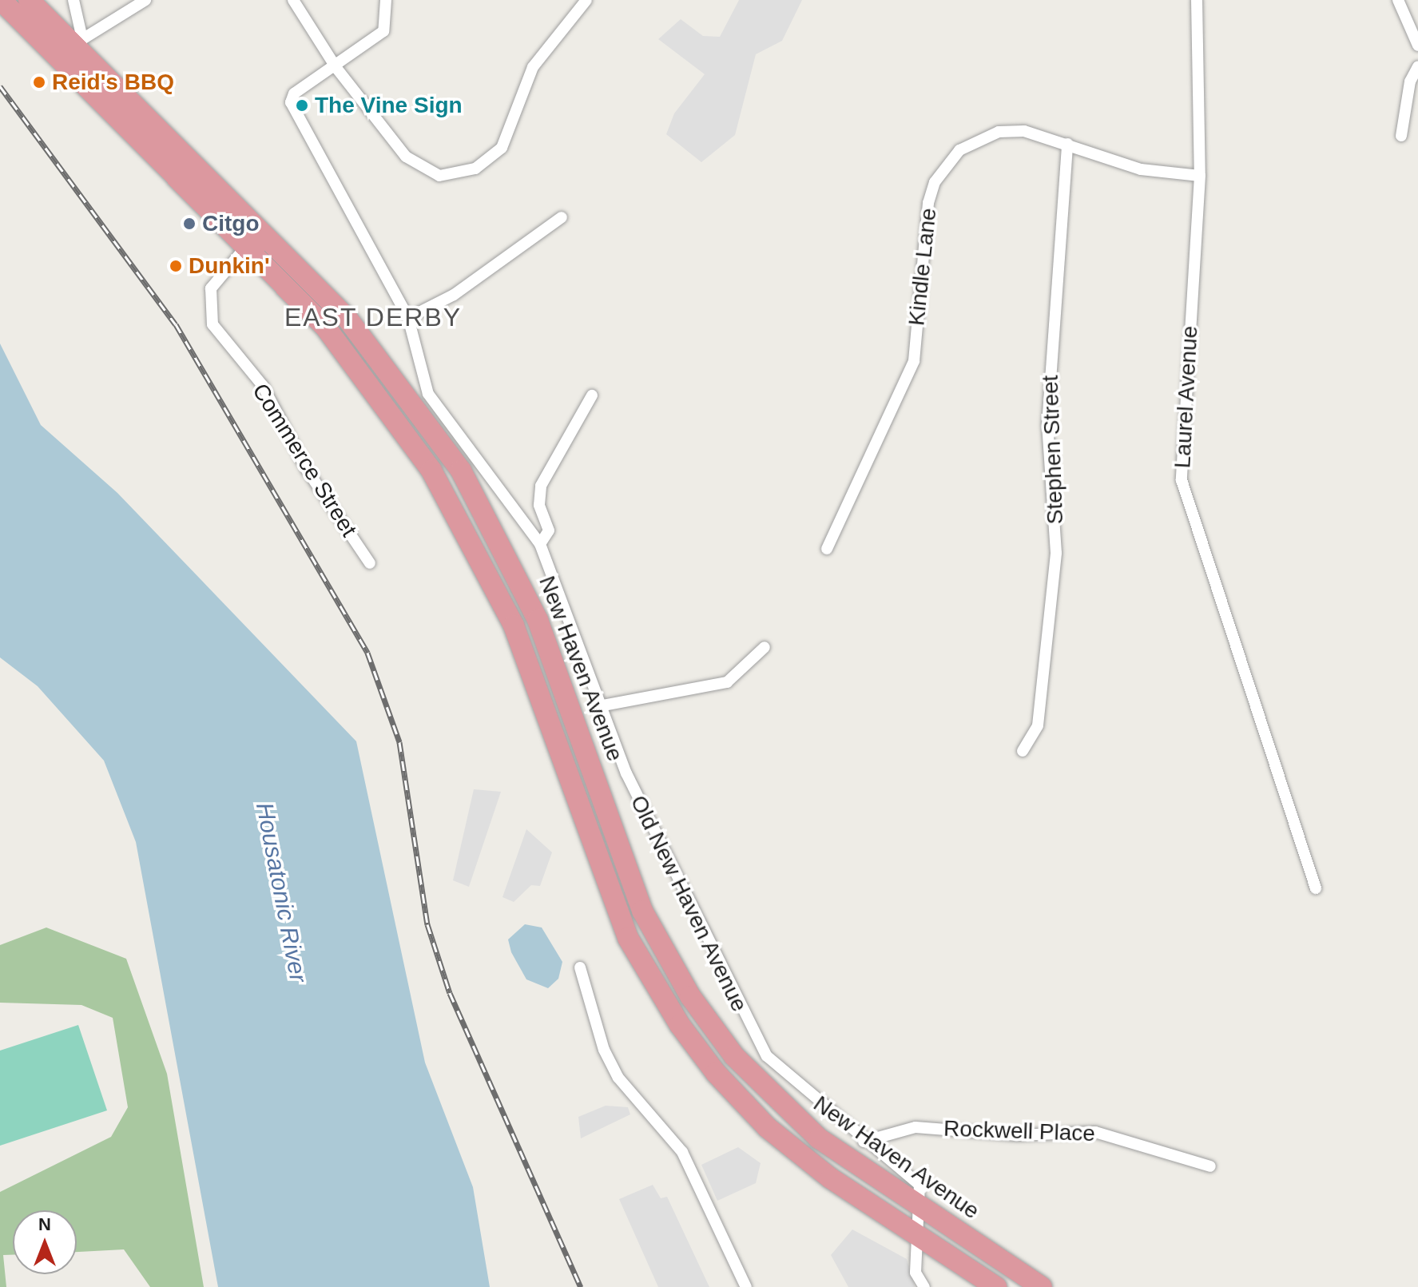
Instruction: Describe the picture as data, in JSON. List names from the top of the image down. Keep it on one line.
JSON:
{"streets":{"highway":["New Haven Avenue"],"street":["Kindle Lane","Laurel Avenue","Stephen Street","Commerce Street","Old New Haven Avenue","Rockwell Place"]},"crossings":[["Kindle Lane","Laurel Avenue"],["Kindle Lane","Stephen Street"],["Commerce Street","New Haven Avenue"],["New Haven Avenue","Old New Haven Avenue"],["Old New Haven Avenue","Rockwell Place"]],"districts":["EAST DERBY"],"water":["Housatonic River"],"places":["Reid's BBQ","The Vine Sign","Citgo","Dunkin'"],"north":"top"}
